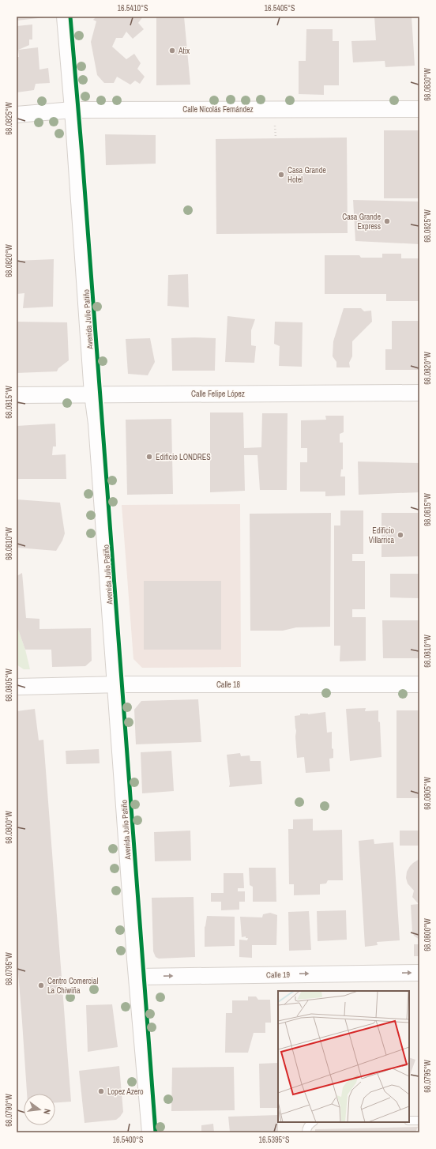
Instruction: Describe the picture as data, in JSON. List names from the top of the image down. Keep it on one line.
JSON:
{"streets":{"street":["Calle Nicolás Fernández","Avenida Julio Patiño","Calle Felipe López","Calle 18","Calle 19"]},"crossings":[["Calle Nicolás Fernández","Avenida Julio Patiño"],["Avenida Julio Patiño","Calle Felipe López"],["Avenida Julio Patiño","Calle 18"],["Avenida Julio Patiño","Calle 19"]],"one_way":["Calle 19"],"places":["Atix","Casa Grande Hotel","Casa Grande Express","Edificio LONDRES","Edificio Villarrica","Centro Comercial La Chiwiña","Lopez Azero"],"north":"right","coordinates":["16.5410°S","16.5405°S","68.0830°W","68.0825°W","68.0820°W","68.0815°W","68.0810°W","68.0805°W","68.0800°W","68.0795°W","68.0790°W","16.5400°S","16.5395°S"]}
